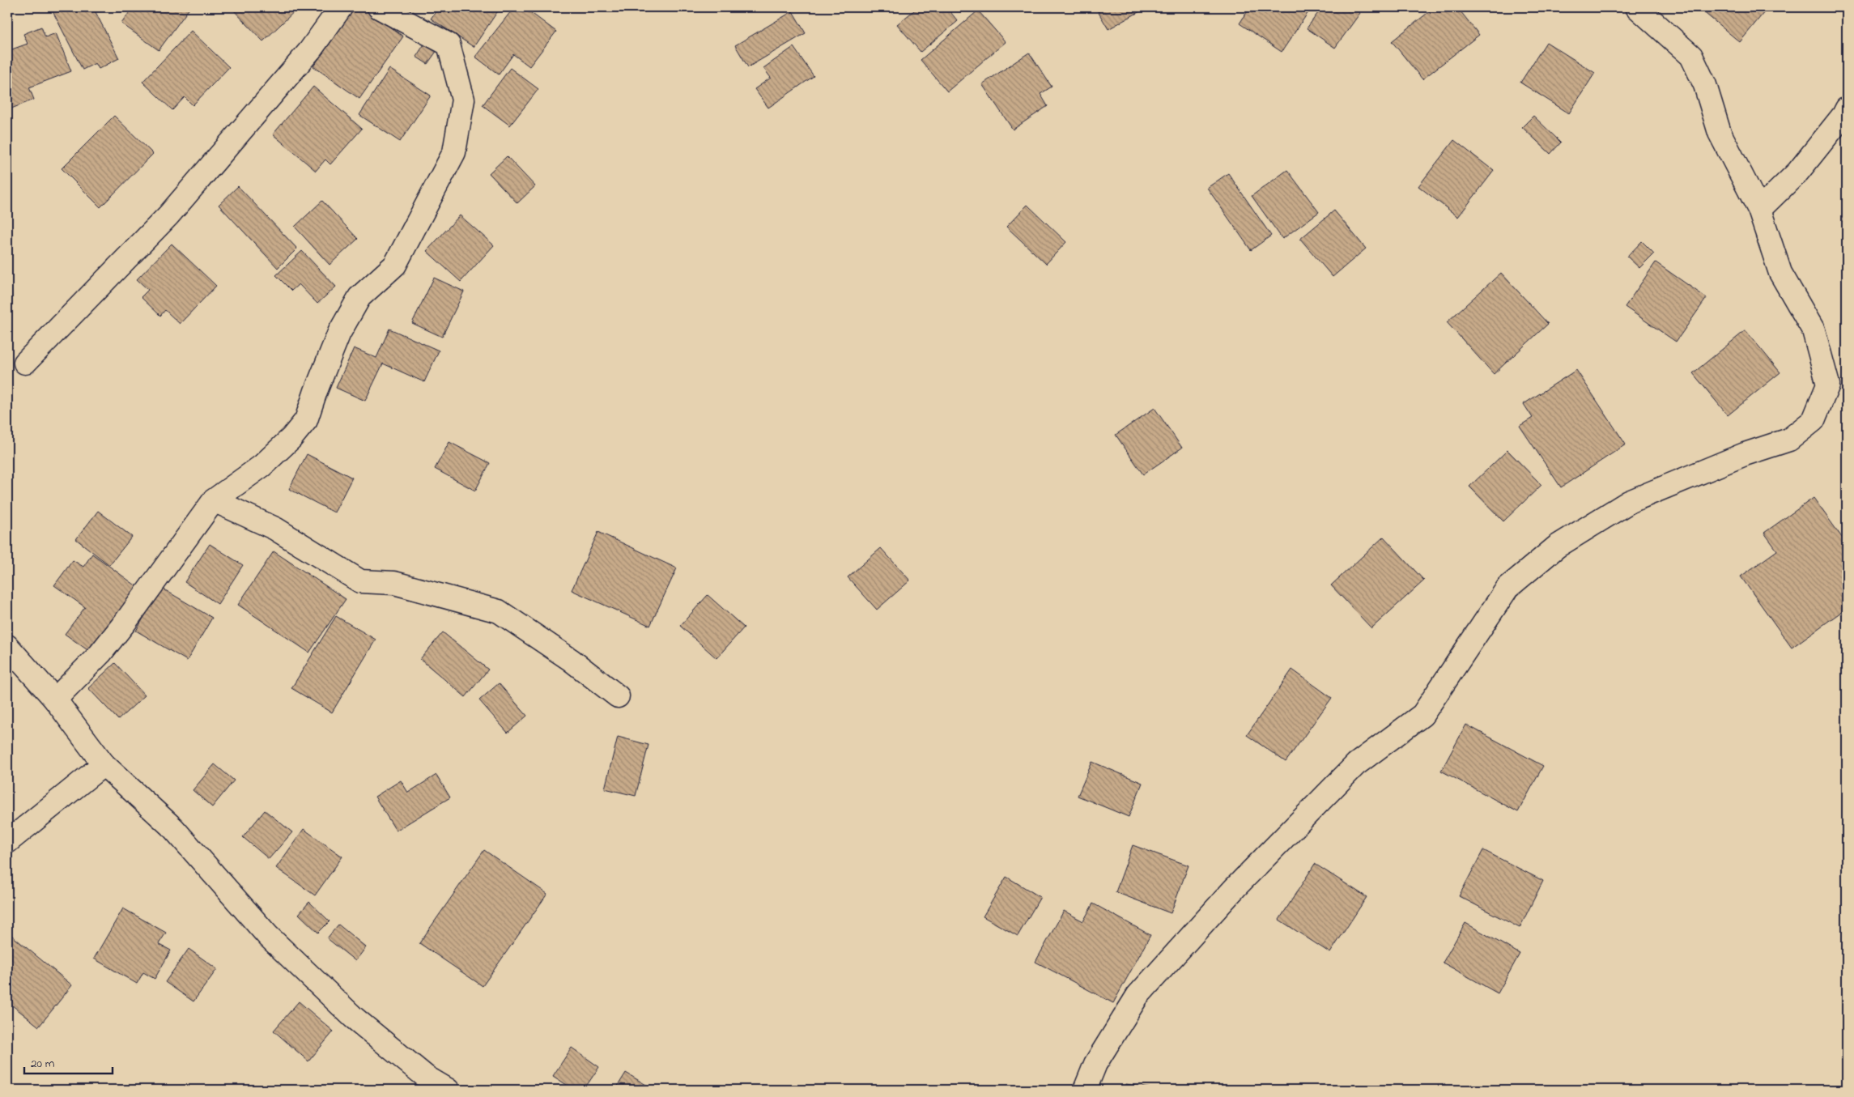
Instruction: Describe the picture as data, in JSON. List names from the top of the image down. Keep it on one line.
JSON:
{"scale_bar":"20 m"}
